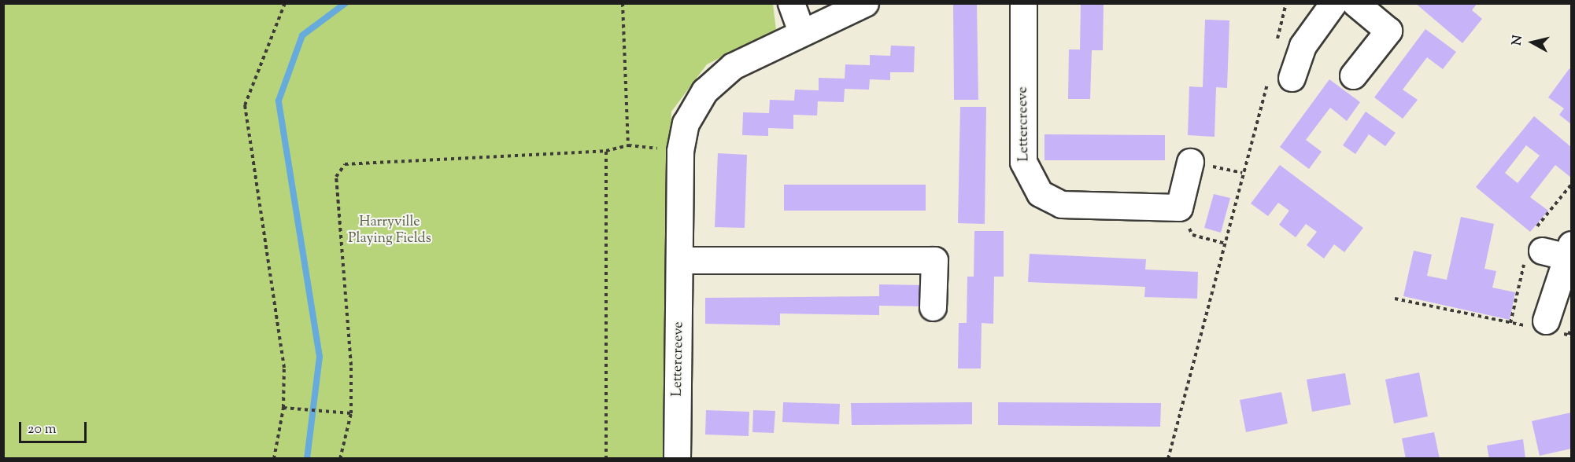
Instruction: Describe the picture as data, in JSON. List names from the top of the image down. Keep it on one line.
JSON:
{"streets":{"street":["Lettercreeve"]},"parks":["Harryville Playing Fields"],"scale_bar":"20 m","north":"left"}
